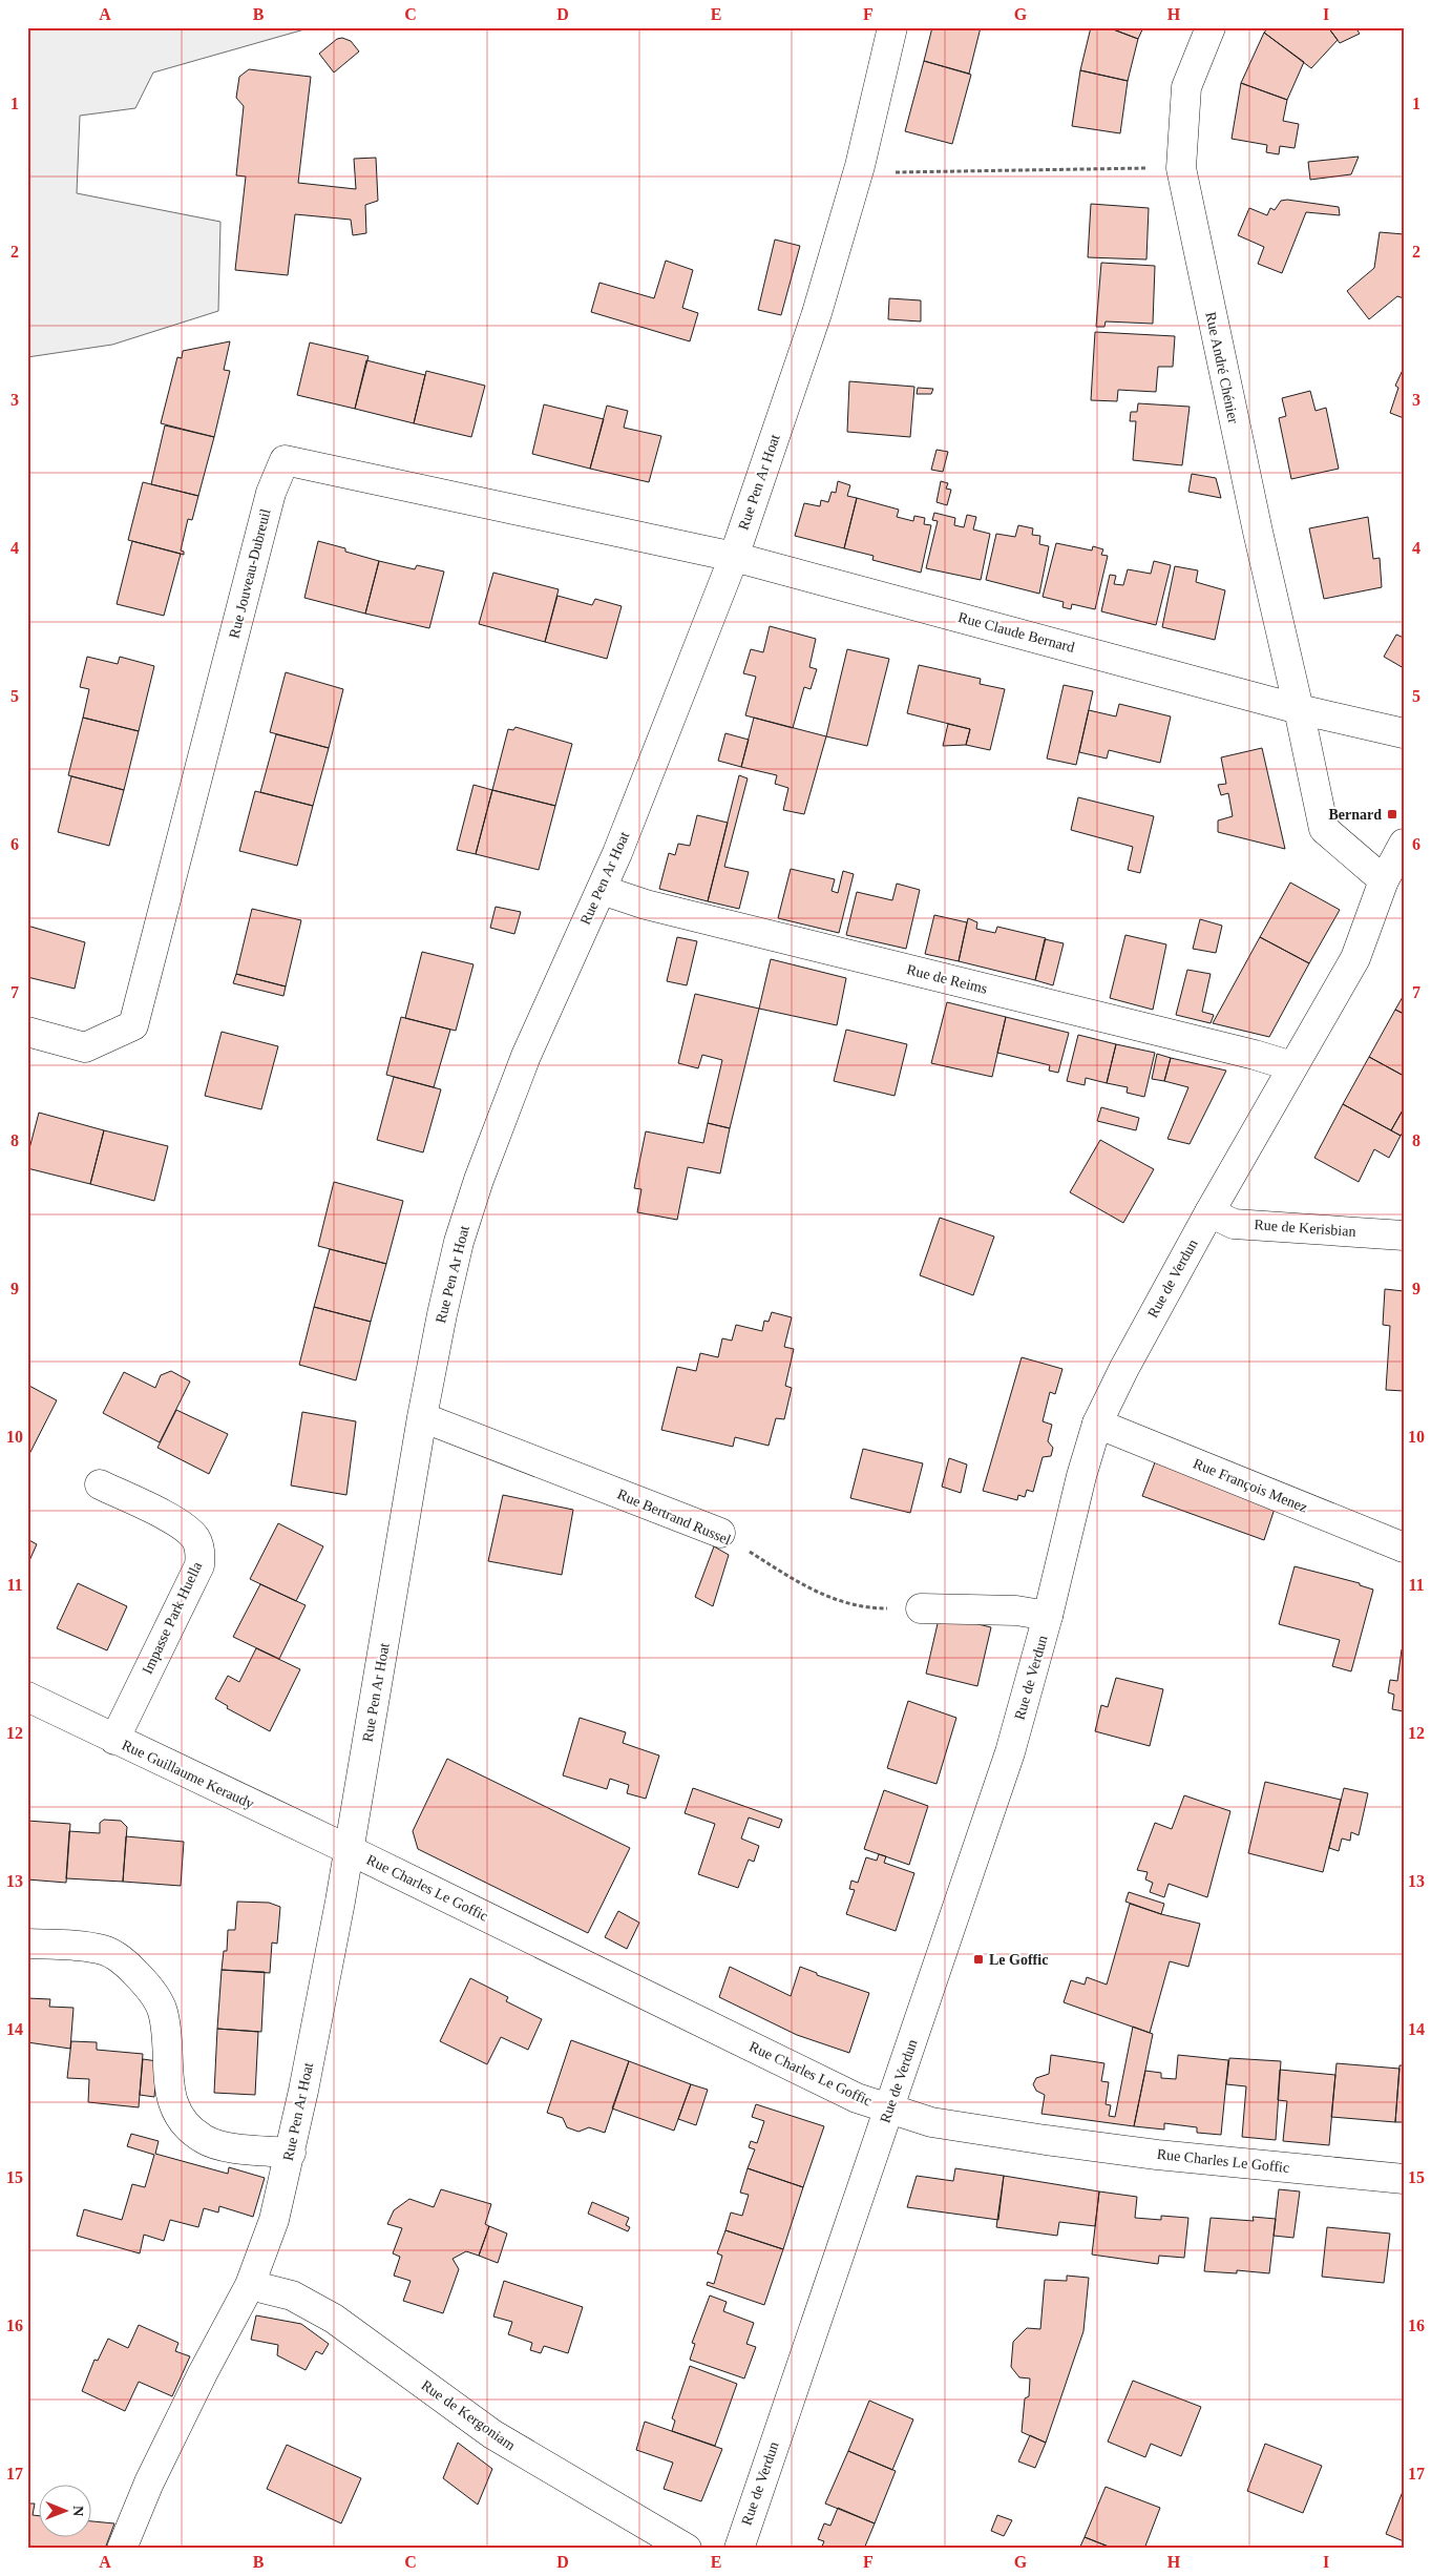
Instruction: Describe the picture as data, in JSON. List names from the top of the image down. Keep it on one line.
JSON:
{"streets":{"street":["Rue André Chénier","Rue Pen Ar Hoat","Rue Jouveau-Dubreuil","Rue Claude Bernard","Rue de Reims","Rue de Kerisbian","Rue de Verdun","Rue François Menez","Rue Bertrand Russel","Impasse Park Huella","Rue Guillaume Keraudy","Rue Charles Le Goffic","Rue de Kergoniam"]},"crossings":[["Rue André Chénier","Rue Claude Bernard"],["Rue André Chénier","Rue de Verdun"],["Rue Pen Ar Hoat","Rue Jouveau-Dubreuil"],["Rue Pen Ar Hoat","Rue Claude Bernard"],["Rue Pen Ar Hoat","Rue de Reims"],["Rue Pen Ar Hoat","Rue Bertrand Russel"],["Rue Pen Ar Hoat","Rue Guillaume Keraudy"],["Rue Pen Ar Hoat","Rue Charles Le Goffic"],["Rue Pen Ar Hoat","Rue de Kergoniam"],["Rue Jouveau-Dubreuil","Rue Claude Bernard"],["Rue de Reims","Rue de Verdun"],["Rue de Kerisbian","Rue de Verdun"],["Rue de Verdun","Rue François Menez"],["Rue de Verdun","Rue Charles Le Goffic"],["Impasse Park Huella","Rue Guillaume Keraudy"],["Rue Guillaume Keraudy","Rue Charles Le Goffic"]],"places":{"transit":["Bernard","Le Goffic"]},"north":"right","grid":{"columns":["A","B","C","D","E","F","G","H","I"],"rows":["1","2","3","4","5","6","7","8","9","10","11","12","13","14","15","16","17"]}}
